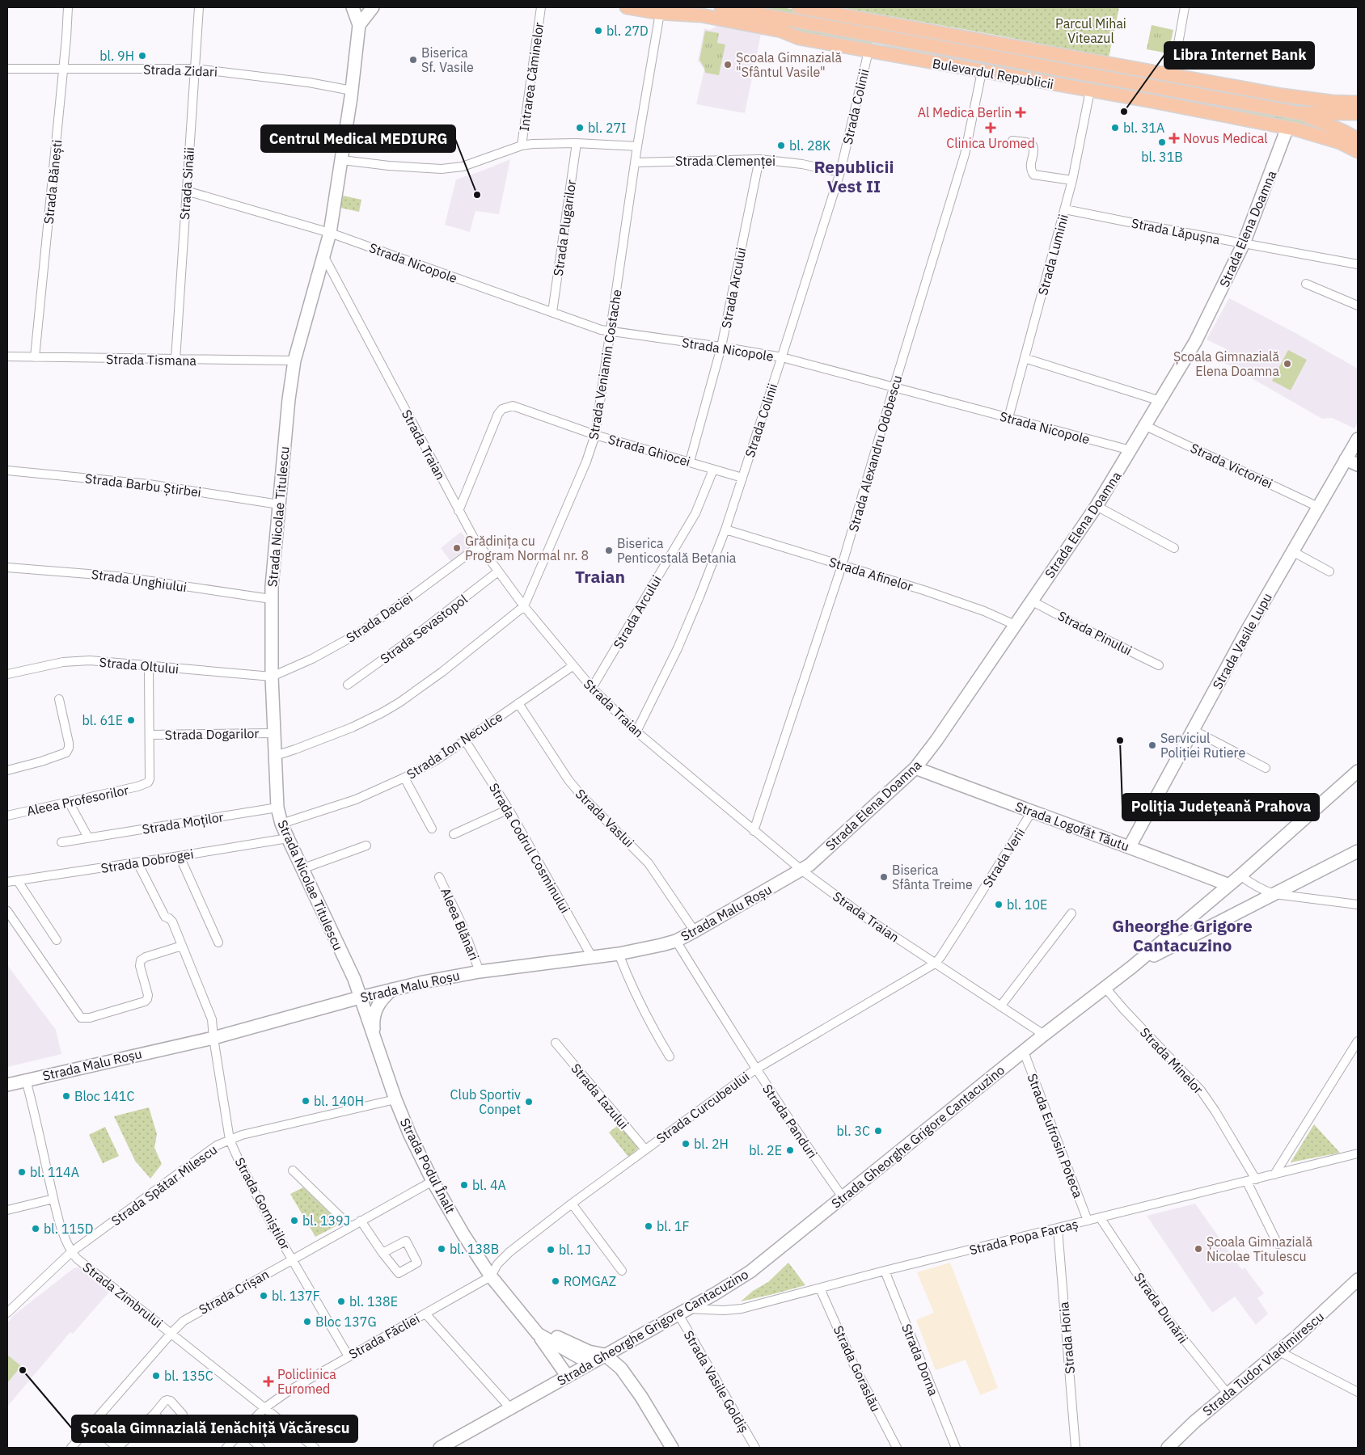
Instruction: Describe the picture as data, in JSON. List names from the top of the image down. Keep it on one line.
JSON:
{"streets":{"main road":["Bulevardul Republicii"],"street":["Strada Zidari","Intrarea Căminelor","Strada Colinii","Strada Clemenței","Strada Bănești","Strada Sinăii","Strada Plugarilor","Strada Elena Doamna","Strada Lăpușna","Strada Luminii","Strada Nicopole","Strada Arcului","Strada Tismana","Strada Veniamin Costache","Strada Traian","Strada Ghiocei","Strada Alexandru Odobescu","Strada Victoriei","Strada Barbu Știrbei","Strada Nicolae Titulescu","Strada Afinelor","Strada Unghiului","Strada Daciei","Strada Sevastopol","Strada Pinului","Strada Vasile Lupu","Strada Oltului","Strada Dogarilor","Strada Ion Neculce","Aleea Profesorilor","Strada Vaslui","Strada Moților","Strada Logofăt Tăutu","Strada Codrul Cosminului","Strada Verii","Strada Dobrogei","Strada Malu Roșu","Aleea Blănari","Strada Minelor","Strada Iazului","Strada Curcubeului","Strada Panduri","Strada Eufrosin Poteca","Strada Gheorghe Grigore Cantacuzino","Strada Podul Înalt","Strada Spătar Milescu","Strada Gorniștilor","Strada Popa Farcaș","Strada Crișan","Strada Zimbrului","Strada Dunării","Strada Făcliei","Strada Horia","Strada Dorna","Strada Tudor Vladimirescu","Strada Goraslău","Strada Vasile Goldiș"]},"crossings":[["Strada Zidari","Strada Bănești"],["Strada Zidari","Strada Sinăii"],["Strada Zidari","Strada Nicolae Titulescu"],["Bulevardul Republicii","Strada Colinii"],["Bulevardul Republicii","Strada Elena Doamna"],["Bulevardul Republicii","Strada Luminii"],["Bulevardul Republicii","Strada Veniamin Costache"],["Bulevardul Republicii","Strada Alexandru Odobescu"],["Strada Colinii","Strada Clemenței"],["Strada Colinii","Strada Nicopole"],["Strada Colinii","Strada Traian"],["Strada Colinii","Strada Ghiocei"],["Strada Colinii","Strada Afinelor"],["Strada Clemenței","Strada Arcului"],["Strada Clemenței","Strada Veniamin Costache"],["Strada Bănești","Strada Tismana"],["Strada Sinăii","Strada Nicopole"],["Strada Sinăii","Strada Tismana"],["Strada Plugarilor","Strada Nicopole"],["Strada Elena Doamna","Strada Lăpușna"],["Strada Elena Doamna","Strada Nicopole"],["Strada Elena Doamna","Strada Traian"],["Strada Elena Doamna","Strada Victoriei"],["Strada Elena Doamna","Strada Afinelor"],["Strada Elena Doamna","Strada Pinului"],["Strada Elena Doamna","Strada Logofăt Tăutu"],["Strada Elena Doamna","Strada Malu Roșu"],["Strada Lăpușna","Strada Luminii"],["Strada Luminii","Strada Nicopole"],["Strada Nicopole","Strada Arcului"],["Strada Nicopole","Strada Veniamin Costache"],["Strada Nicopole","Strada Alexandru Odobescu"],["Strada Nicopole","Strada Nicolae Titulescu"],["Strada Arcului","Strada Traian"],["Strada Arcului","Strada Ghiocei"],["Strada Tismana","Strada Nicolae Titulescu"],["Strada Veniamin Costache","Strada Traian"],["Strada Veniamin Costache","Strada Ghiocei"],["Strada Veniamin Costache","Strada Nicolae Titulescu"],["Strada Traian","Strada Ghiocei"],["Strada Traian","Strada Alexandru Odobescu"],["Strada Traian","Strada Nicolae Titulescu"],["Strada Traian","Strada Daciei"],["Strada Traian","Strada Sevastopol"],["Strada Traian","Strada Ion Neculce"],["Strada Traian","Strada Verii"],["Strada Traian","Strada Malu Roșu"],["Strada Traian","Strada Curcubeului"],["Strada Traian","Strada Gheorghe Grigore Cantacuzino"],["Strada Alexandru Odobescu","Strada Afinelor"],["Strada Victoriei","Strada Vasile Lupu"],["Strada Barbu Știrbei","Strada Nicolae Titulescu"],["Strada Nicolae Titulescu","Strada Unghiului"],["Strada Nicolae Titulescu","Strada Daciei"],["Strada Nicolae Titulescu","Strada Oltului"],["Strada Nicolae Titulescu","Strada Dogarilor"],["Strada Nicolae Titulescu","Strada Ion Neculce"],["Strada Nicolae Titulescu","Strada Moților"],["Strada Nicolae Titulescu","Strada Dobrogei"],["Strada Nicolae Titulescu","Strada Malu Roșu"],["Strada Nicolae Titulescu","Strada Podul Înalt"],["Strada Daciei","Strada Oltului"],["Strada Vasile Lupu","Strada Logofăt Tăutu"],["Strada Dogarilor","Aleea Profesorilor"],["Strada Ion Neculce","Strada Vaslui"],["Strada Ion Neculce","Strada Codrul Cosminului"],["Strada Vaslui","Strada Malu Roșu"],["Strada Logofăt Tăutu","Strada Verii"],["Strada Logofăt Tăutu","Strada Gheorghe Grigore Cantacuzino"],["Strada Codrul Cosminului","Strada Malu Roșu"],["Strada Verii","Strada Curcubeului"],["Strada Dobrogei","Strada Gorniștilor"],["Strada Malu Roșu","Aleea Blănari"],["Strada Malu Roșu","Strada Panduri"],["Strada Malu Roșu","Strada Podul Înalt"],["Strada Malu Roșu","Strada Gorniștilor"],["Strada Malu Roșu","Strada Zimbrului"],["Strada Minelor","Strada Gheorghe Grigore Cantacuzino"],["Strada Minelor","Strada Popa Farcaș"],["Strada Iazului","Strada Curcubeului"],["Strada Curcubeului","Strada Panduri"],["Strada Curcubeului","Strada Podul Înalt"],["Strada Curcubeului","Strada Făcliei"],["Strada Panduri","Strada Gheorghe Grigore Cantacuzino"],["Strada Eufrosin Poteca","Strada Gheorghe Grigore Cantacuzino"],["Strada Eufrosin Poteca","Strada Popa Farcaș"],["Strada Gheorghe Grigore Cantacuzino","Strada Podul Înalt"],["Strada Gheorghe Grigore Cantacuzino","Strada Popa Farcaș"],["Strada Gheorghe Grigore Cantacuzino","Strada Vasile Goldiș"],["Strada Podul Înalt","Strada Spătar Milescu"],["Strada Podul Înalt","Strada Crișan"],["Strada Podul Înalt","Strada Făcliei"],["Strada Spătar Milescu","Strada Gorniștilor"],["Strada Spătar Milescu","Strada Zimbrului"],["Strada Gorniștilor","Strada Crișan"],["Strada Gorniștilor","Strada Făcliei"],["Strada Popa Farcaș","Strada Dunării"],["Strada Popa Farcaș","Strada Horia"],["Strada Popa Farcaș","Strada Dorna"],["Strada Popa Farcaș","Strada Goraslău"],["Strada Popa Farcaș","Strada Vasile Goldiș"],["Strada Crișan","Strada Zimbrului"],["Strada Zimbrului","Strada Făcliei"],["Strada Dunării","Strada Tudor Vladimirescu"]],"districts":["Republicii Vest II","Traian","Gheorghe Grigore Cantacuzino"],"parks":["Parcul Mihai Viteazul"],"places":{"other":["bl. 27D","bl. 9H","Biserica Sf. Vasile","Școala Gimnazială \"Sfântul Vasile\"","Libra Internet Bank","bl. 27I","bl. 31A","bl. 31B","bl. 28K","Centrul Medical MEDIURG","Școala Gimnazială Elena Doamna","Grădinița cu Program Normal nr. 8","Biserica Penticostală Betania","bl. 61E","Poliția Județeană Prahova","Serviciul Poliției Rutiere","Biserica Sfânta Treime","bl. 10E","Bloc 141C","bl. 140H","Club Sportiv Conpet","bl. 3C","bl. 2H","bl. 2E","bl. 114A","bl. 4A","bl. 139J","bl. 1F","bl. 115D","bl. 138B","Școala Gimnazială Nicolae Titulescu","bl. 1J","ROMGAZ","bl. 137F","bl. 138E","Bloc 137G","Școala Gimnazială Ienăchiță Văcărescu","bl. 135C"],"health":["Al Medica Berlin","Clinica Uromed","Novus Medical","Policlinica Euromed"]}}
